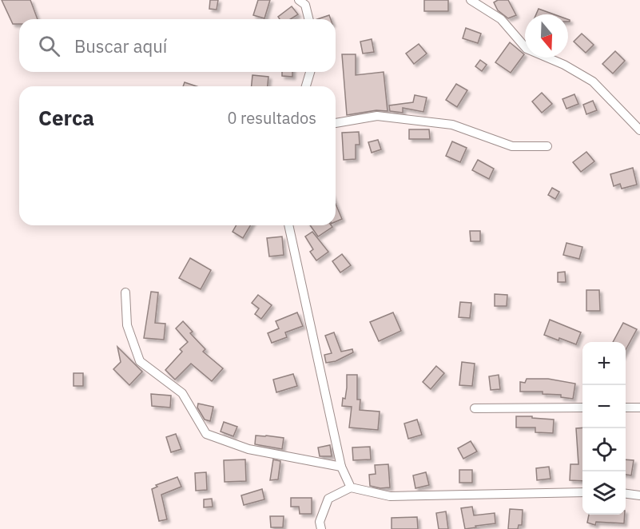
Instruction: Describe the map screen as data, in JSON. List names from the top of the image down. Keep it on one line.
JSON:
{"north":"bottom","page":{"search":"Buscar aquí","heading":["Cerca","0 resultados"],"map_buttons":["+","−"]}}
